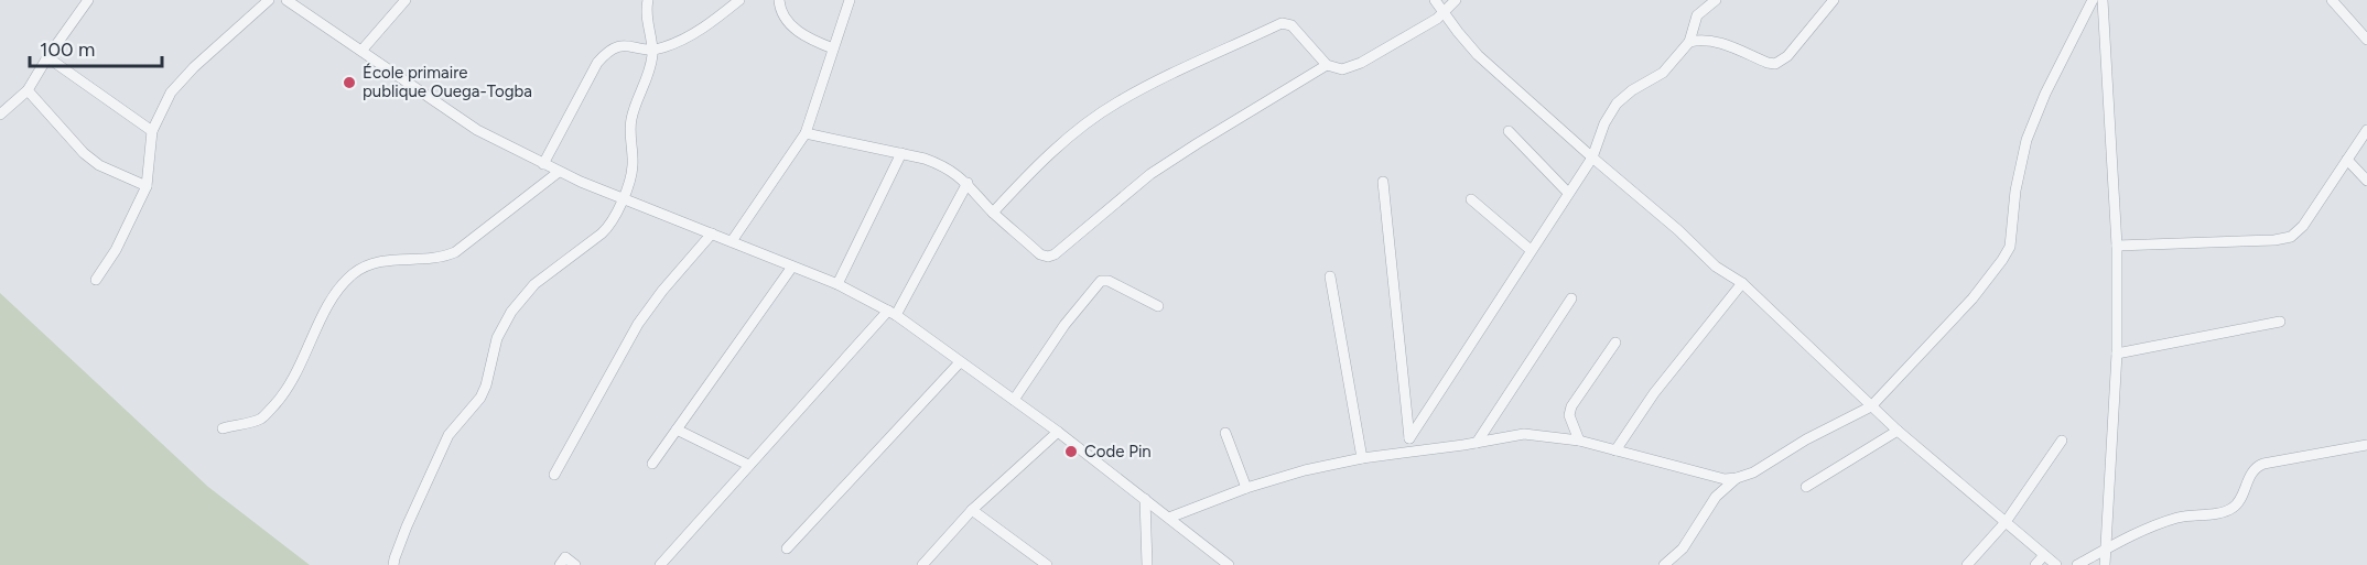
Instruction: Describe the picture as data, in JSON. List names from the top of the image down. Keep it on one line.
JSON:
{"places":["École primaire publique Ouega-Togba","Code Pin"],"scale_bar":"100 m"}
